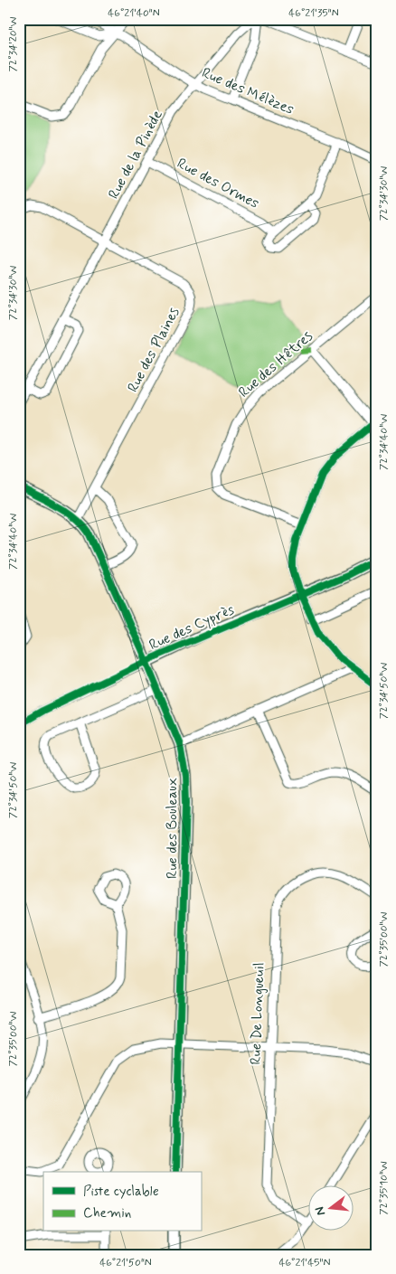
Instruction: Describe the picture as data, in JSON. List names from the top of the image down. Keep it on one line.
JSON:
{"streets":{"street":["Rue des Mélèzes","Rue de la Pinède","Rue des Ormes","Rue des Plaines","Rue des Hêtres","Rue des Cyprès","Rue des Bouleaux","Rue De Longueuil"]},"crossings":[["Rue des Mélèzes","Rue de la Pinède"],["Rue de la Pinède","Rue des Ormes"],["Rue de la Pinède","Rue des Plaines"],["Rue des Plaines","Rue des Bouleaux"],["Rue des Cyprès","Rue des Bouleaux"]],"legend":["Piste cyclable","Chemin"],"north":"left","coordinates":["46°21'40\"N","46°21'35\"N","72°34'20\"W","72°34'30\"W","72°34'40\"W","72°34'50\"W","72°35'00\"W","72°35'10\"W","46°21'50\"N","46°21'45\"N"]}
